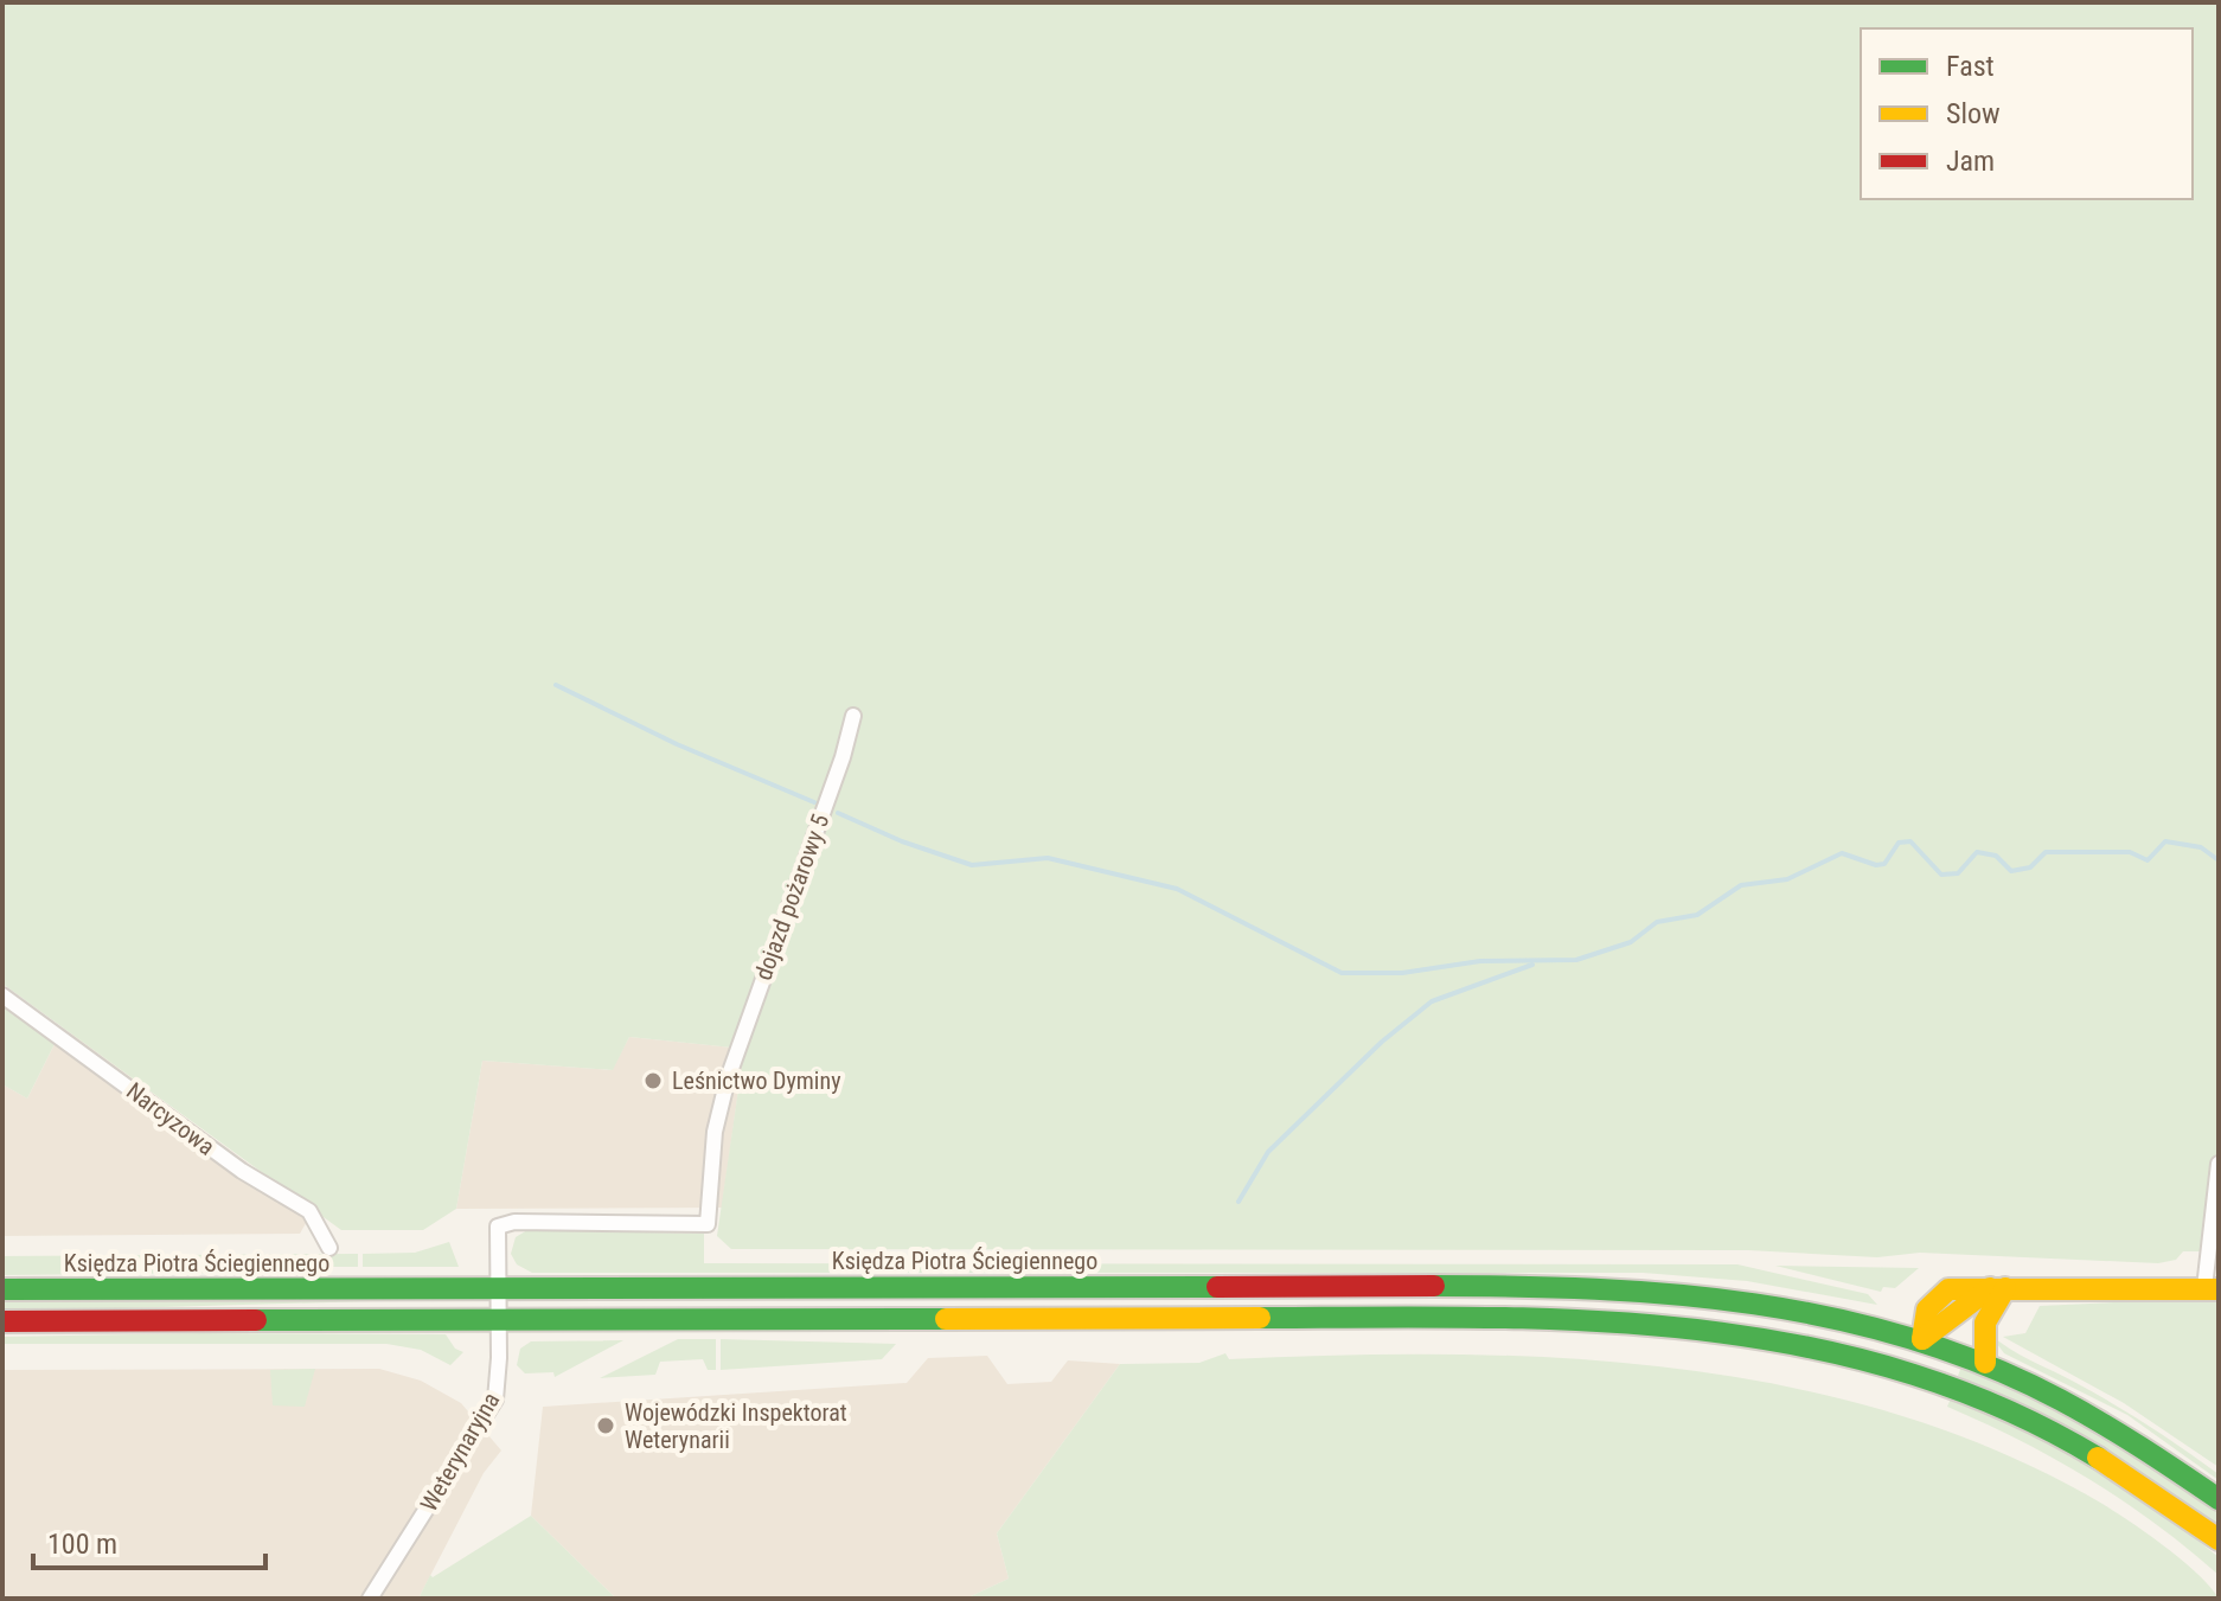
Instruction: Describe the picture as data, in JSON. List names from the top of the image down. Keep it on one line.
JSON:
{"streets":{"main road":["Księdza Piotra Ściegiennego"],"street":["dojazd pożarowy 5","Narcyzowa","Weterynaryjna"]},"crossings":[["dojazd pożarowy 5","Księdza Piotra Ściegiennego"],["dojazd pożarowy 5","Weterynaryjna"],["Księdza Piotra Ściegiennego","Weterynaryjna"]],"places":["Leśnictwo Dyminy","Wojewódzki Inspektorat Weterynarii"],"legend":["Fast","Slow","Jam"],"scale_bar":"100 m"}
